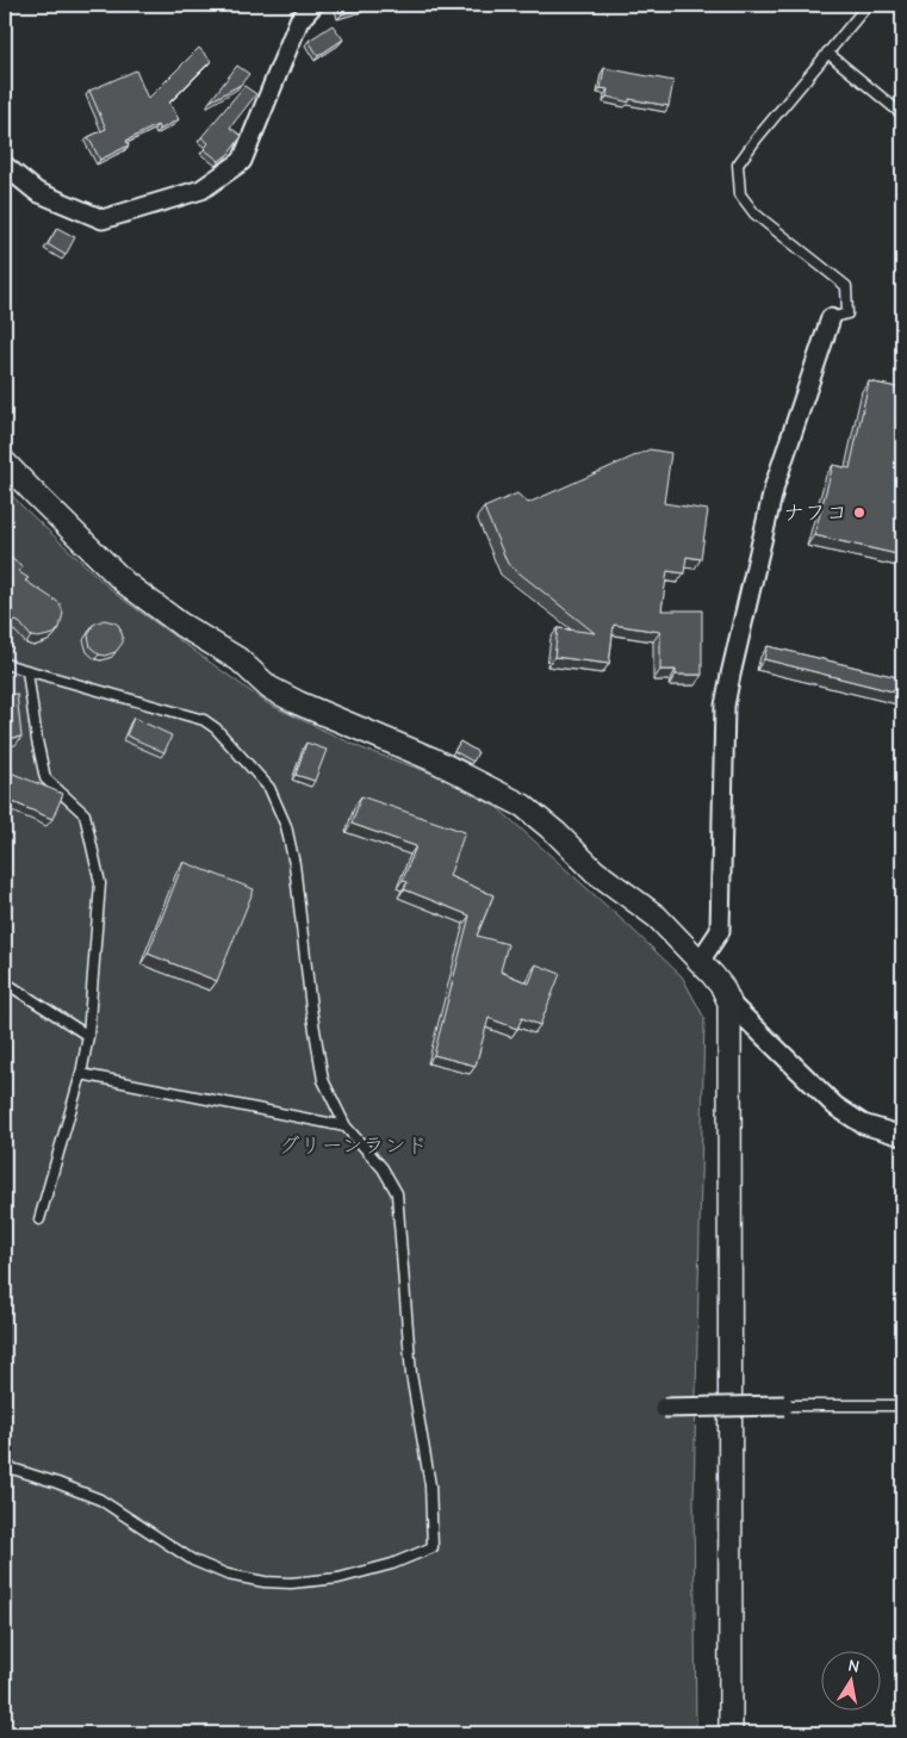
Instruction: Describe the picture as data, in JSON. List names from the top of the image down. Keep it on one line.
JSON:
{"parks":["グリーンランド"],"places":["ナフコ"],"north":"top"}
